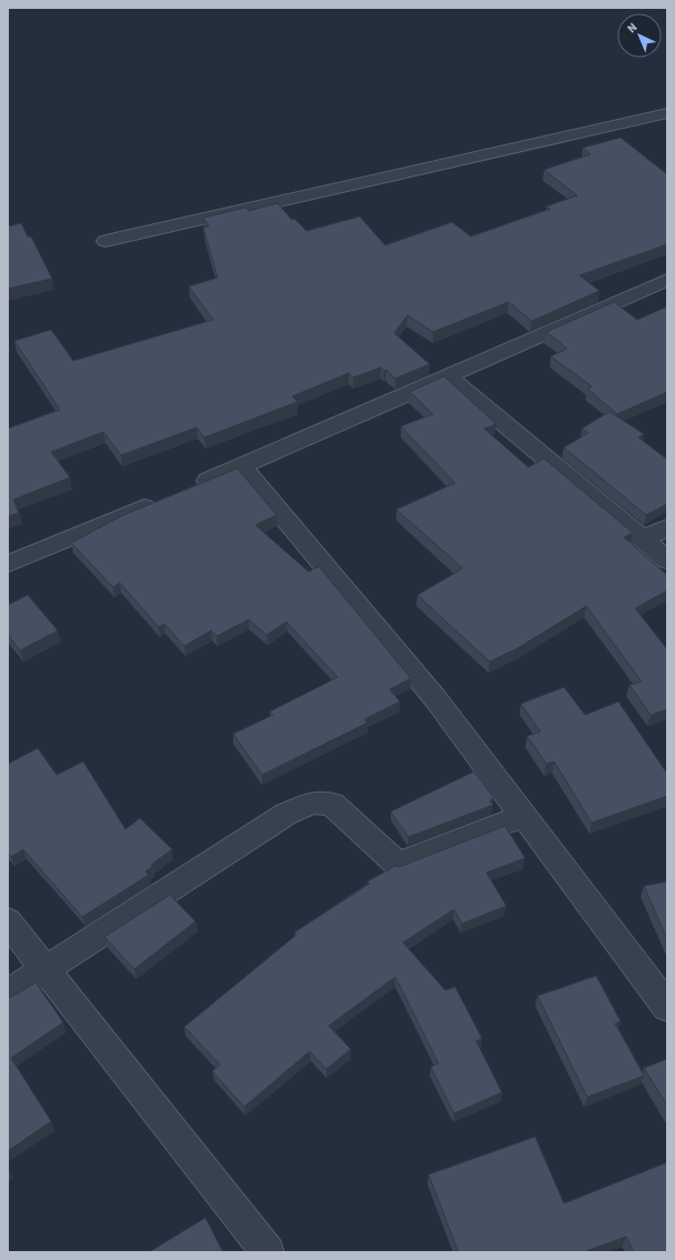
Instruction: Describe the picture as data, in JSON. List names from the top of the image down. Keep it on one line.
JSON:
{"north":"top left"}
